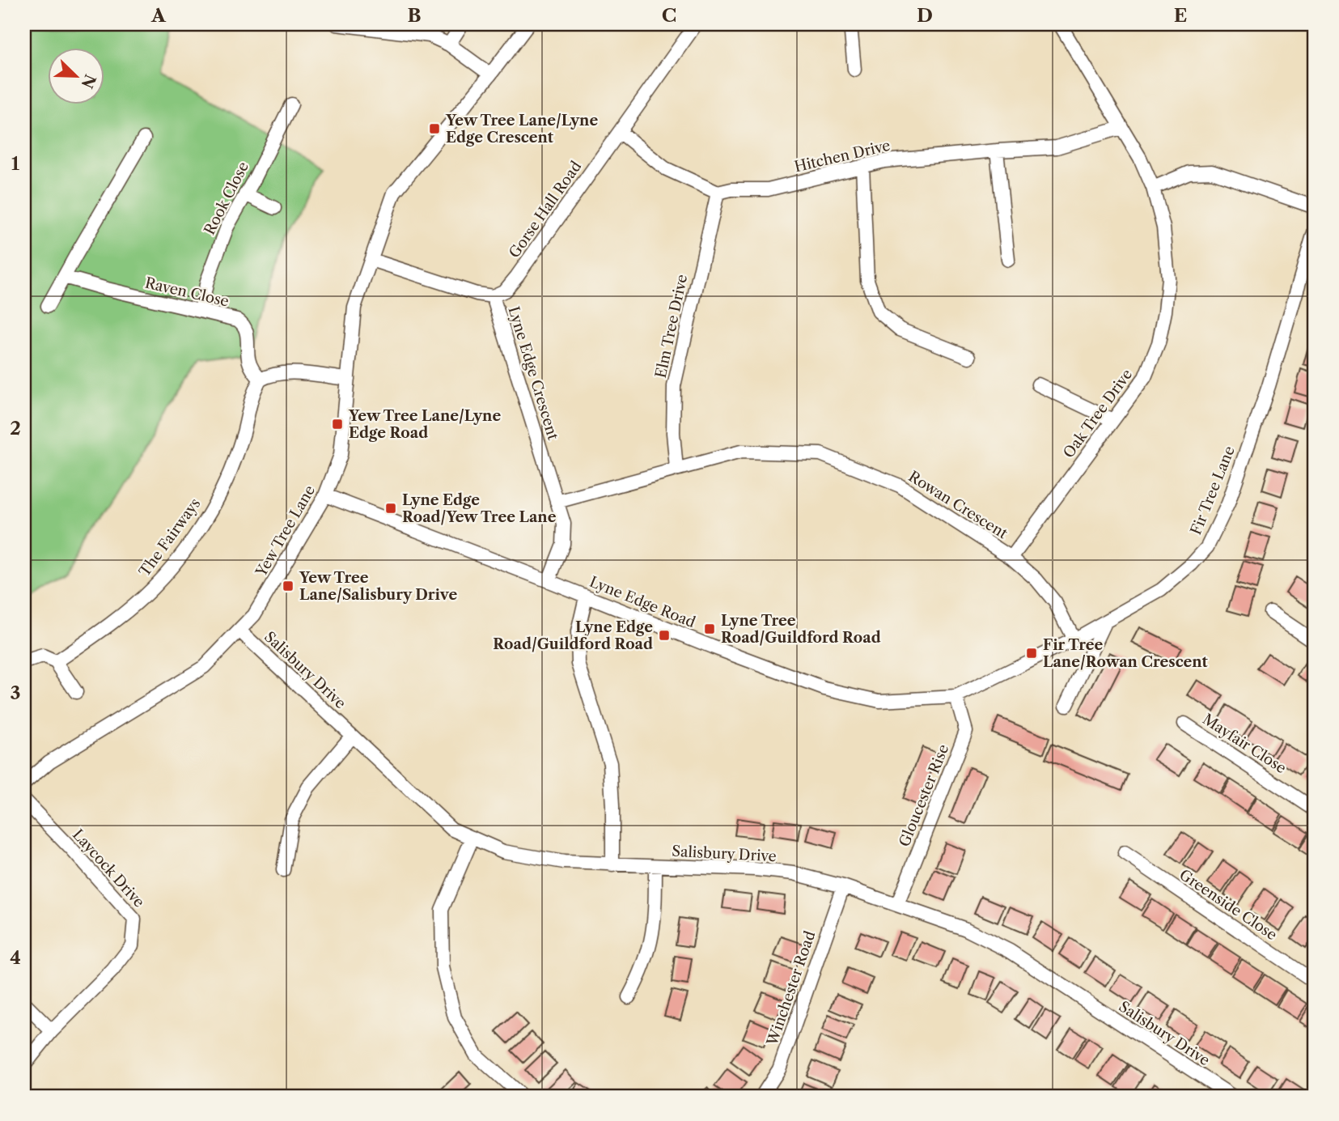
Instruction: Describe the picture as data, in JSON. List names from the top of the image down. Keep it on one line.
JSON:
{"streets":{"street":["Hitchen Drive","Rook Close","Gorse Hall Road","Raven Close","Elm Tree Drive","Lyne Edge Crescent","Oak Tree Drive","Fir Tree Lane","Rowan Crescent","Yew Tree Lane","The Fairways","Lyne Edge Road","Salisbury Drive","Mayfair Close","Gloucester Rise","Laycock Drive","Greenside Close","Winchester Road"]},"crossings":[["Hitchen Drive","Elm Tree Drive"],["Hitchen Drive","Oak Tree Drive"],["Rook Close","Raven Close"],["Gorse Hall Road","Lyne Edge Crescent"],["Raven Close","The Fairways"],["Elm Tree Drive","Rowan Crescent"],["Lyne Edge Crescent","Rowan Crescent"],["Lyne Edge Crescent","Yew Tree Lane"],["Lyne Edge Crescent","Lyne Edge Road"],["Oak Tree Drive","Rowan Crescent"],["Fir Tree Lane","Rowan Crescent"],["Fir Tree Lane","Lyne Edge Road"],["Fir Tree Lane","Gloucester Rise"],["Yew Tree Lane","Lyne Edge Road"],["Yew Tree Lane","Salisbury Drive"],["Lyne Edge Road","Gloucester Rise"],["Salisbury Drive","Gloucester Rise"],["Salisbury Drive","Winchester Road"]],"places":{"transit":["Yew Tree Lane/Lyne Edge Crescent","Yew Tree Lane/Lyne Edge Road","Lyne Edge Road/Yew Tree Lane","Yew Tree Lane/Salisbury Drive","Lyne Tree Road/Guildford Road","Lyne Edge Road/Guildford Road","Fir Tree Lane/Rowan Crescent"]},"north":"bottom right","grid":{"columns":["A","B","C","D","E"],"rows":["1","2","3","4"]}}
